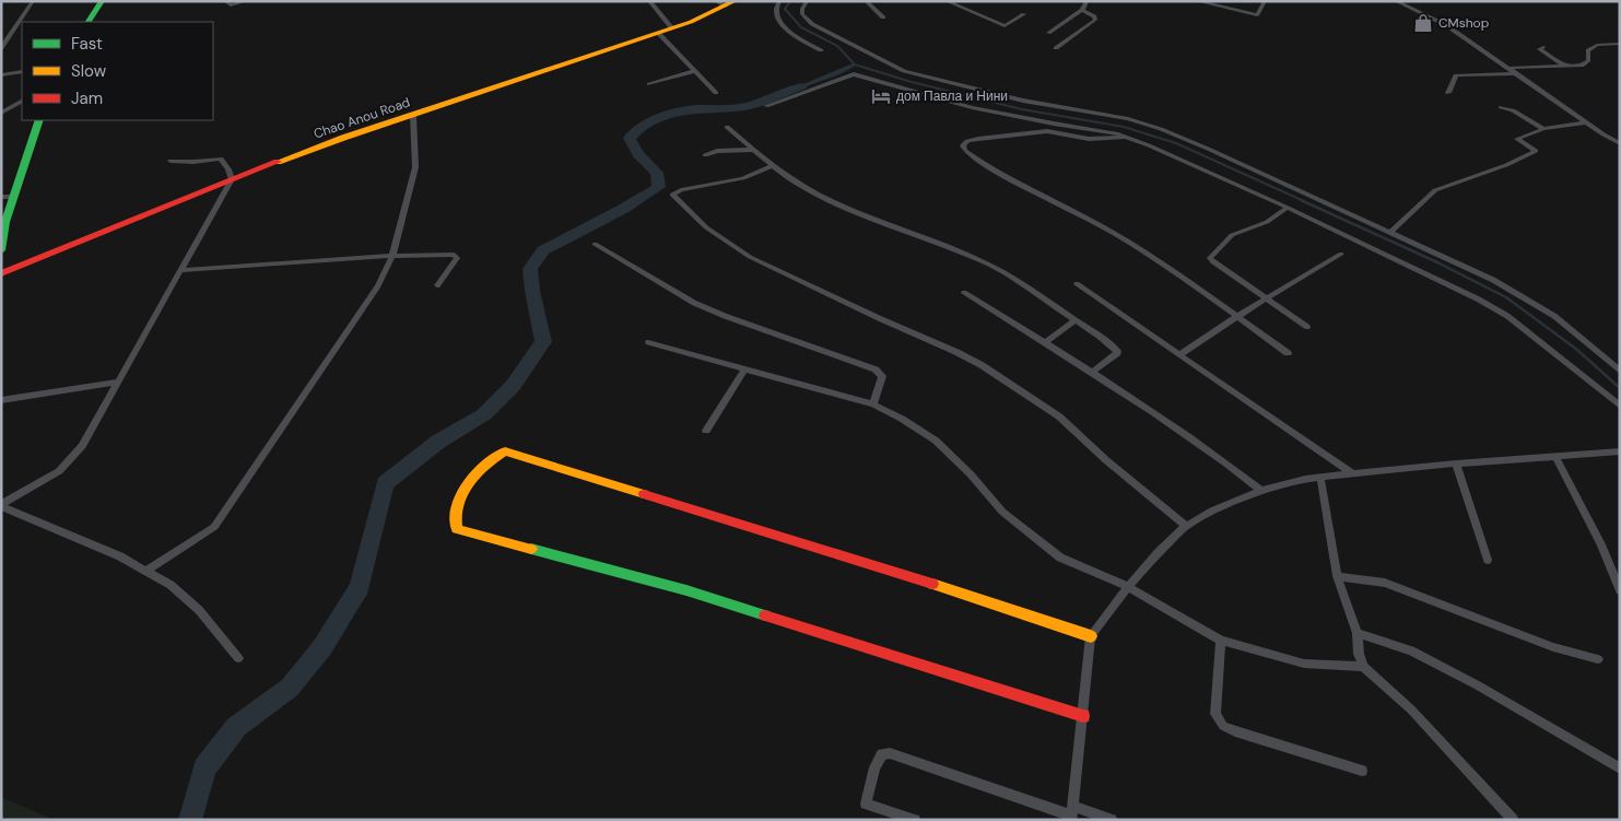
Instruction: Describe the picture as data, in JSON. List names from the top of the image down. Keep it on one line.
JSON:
{"streets":{"street":["Chao Anou Road"]},"places":{"shop":["CMshop"],"hotel":["дом Павла и Нини"]},"legend":["Fast","Slow","Jam"]}
